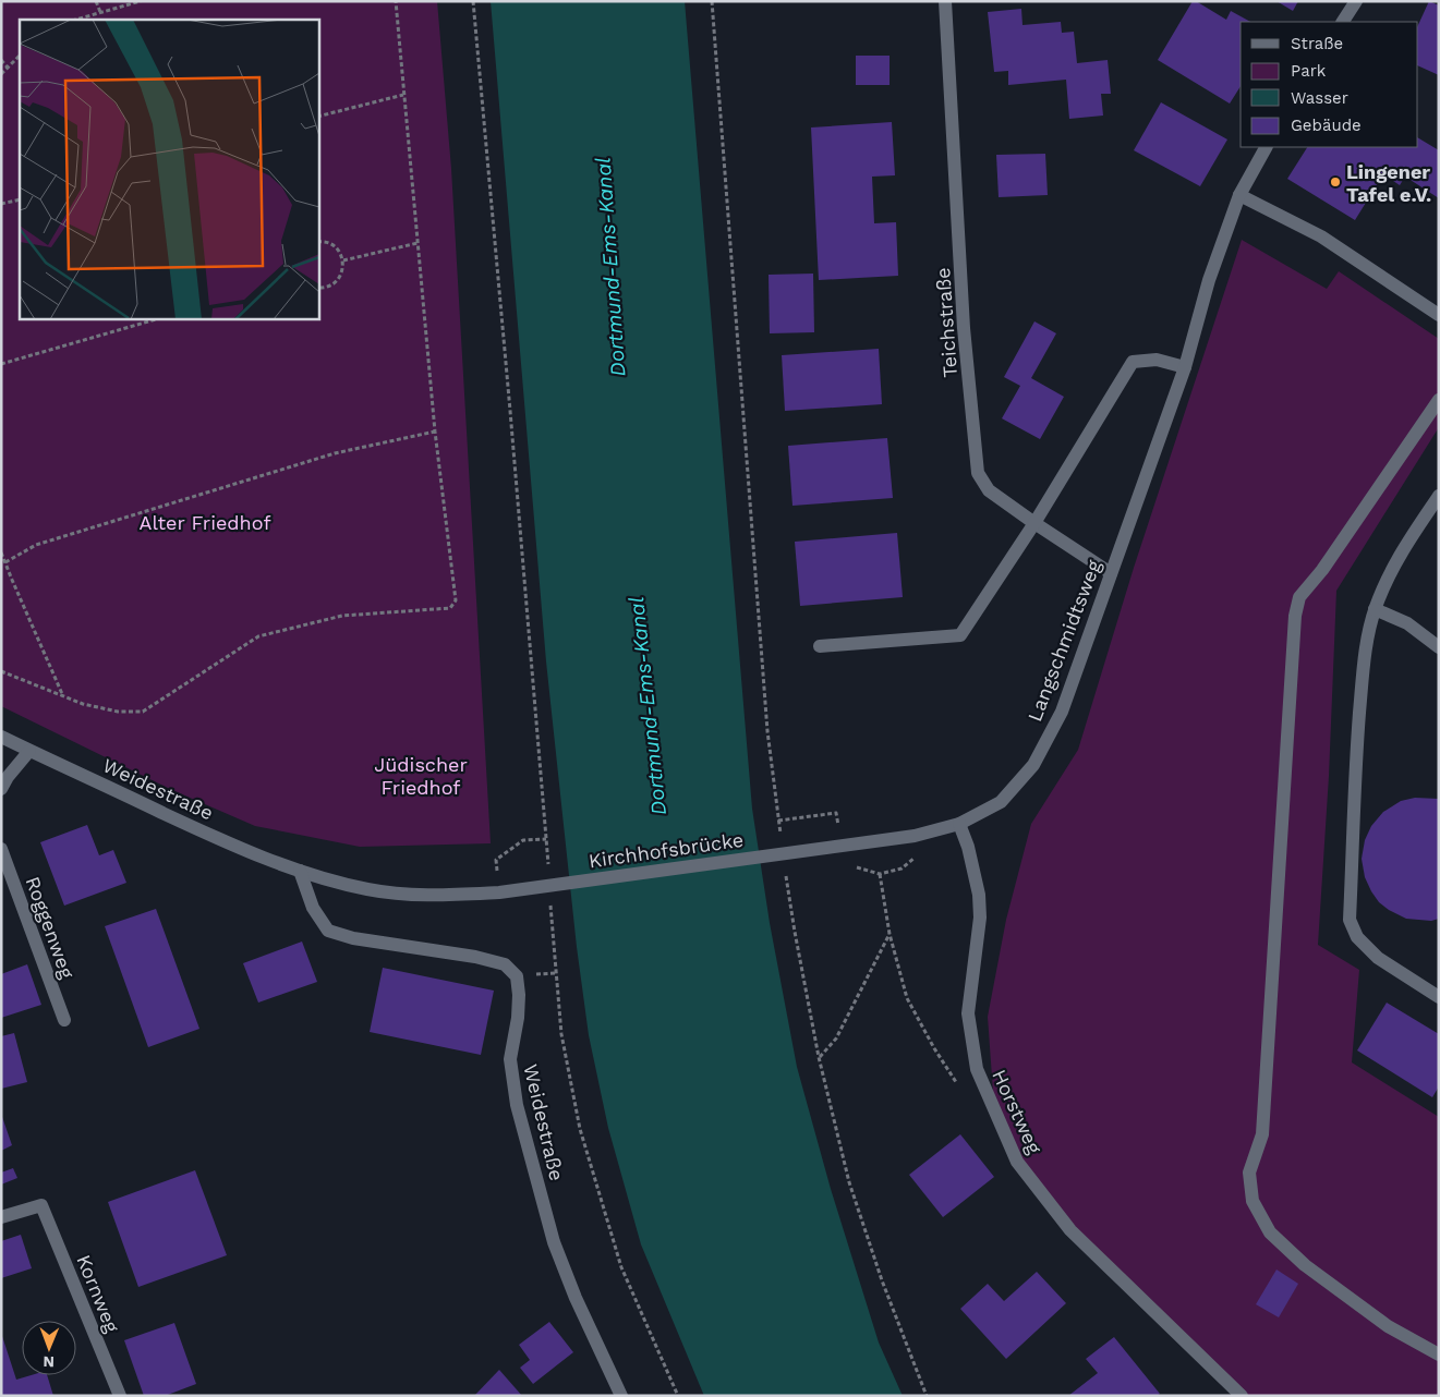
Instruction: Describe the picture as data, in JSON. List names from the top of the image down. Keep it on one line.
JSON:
{"streets":{"street":["Teichstraße","Langschmidtsweg","Weidestraße","Kirchhofsbrücke","Roggenweg","Horstweg","Kornweg"]},"crossings":[["Teichstraße","Langschmidtsweg"],["Langschmidtsweg","Kirchhofsbrücke"],["Langschmidtsweg","Horstweg"],["Weidestraße","Kirchhofsbrücke"]],"water":["Dortmund-Ems-Kanal"],"parks":["Alter Friedhof","Jüdischer Friedhof"],"places":["Lingener Tafel e.V."],"legend":["Straße","Park","Wasser","Gebäude"],"north":"bottom"}
